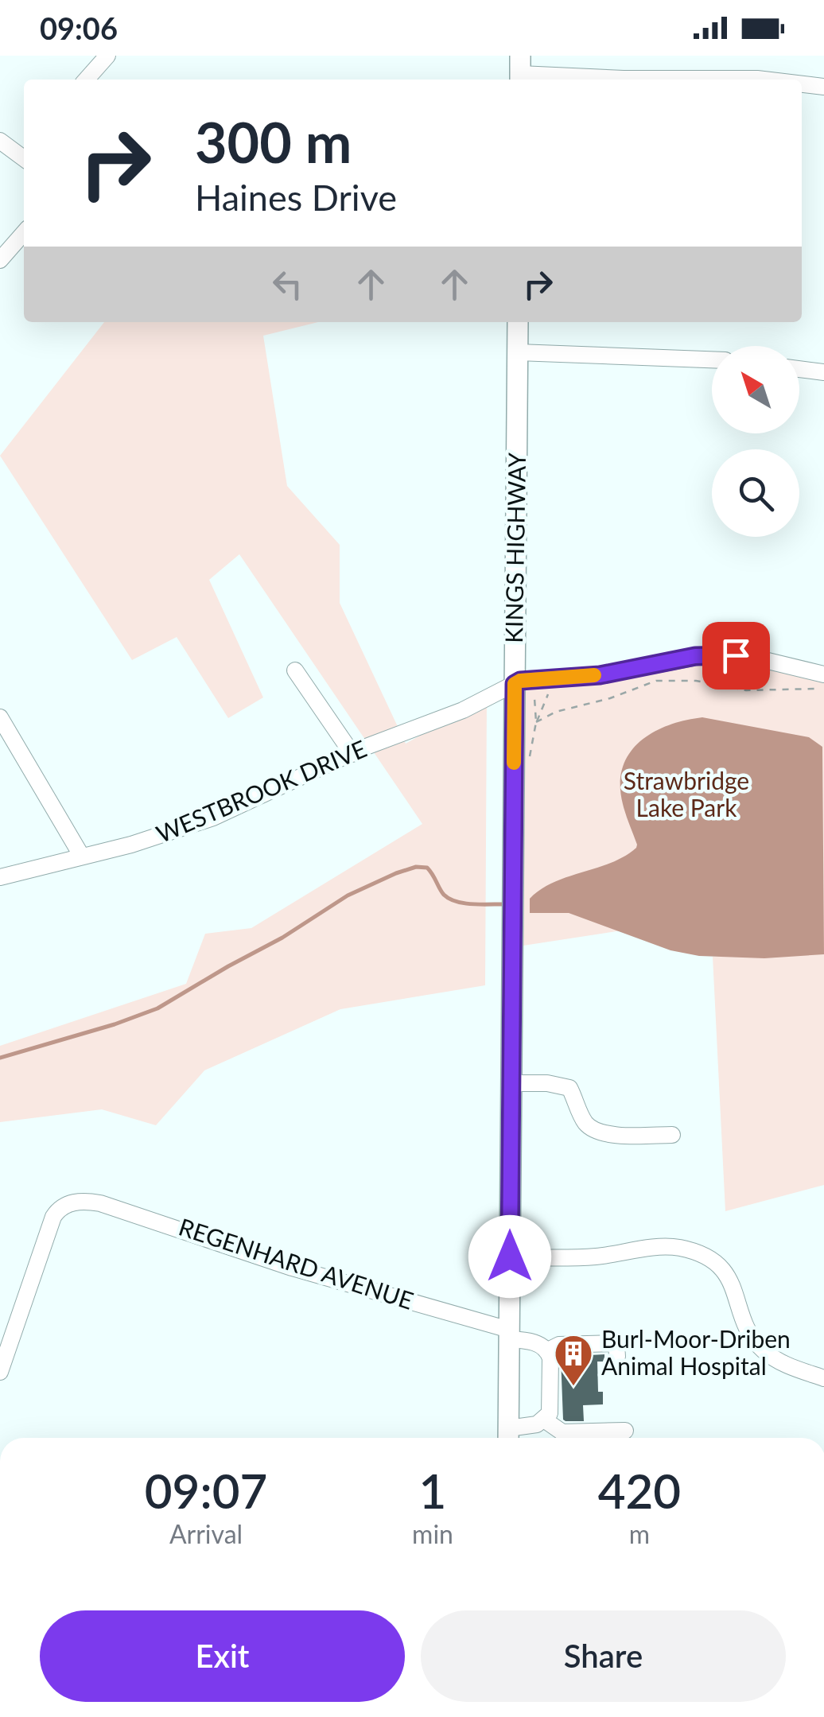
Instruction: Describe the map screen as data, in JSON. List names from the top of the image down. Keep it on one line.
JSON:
{"streets":{"main road":["KINGS HIGHWAY"],"street":["WESTBROOK DRIVE","REGENHARD AVENUE"]},"crossings":[["KINGS HIGHWAY","WESTBROOK DRIVE"],["KINGS HIGHWAY","REGENHARD AVENUE"]],"parks":["Strawbridge Lake Park"],"places":{"building":["Burl-Moor-Driben Animal Hospital"]},"north":"top left","page":{"status":"09:06","turn":["300 m","Haines Drive"],"eta":["09:07","Arrival","1","min","420","m"],"buttons":["Exit","Share"]}}
